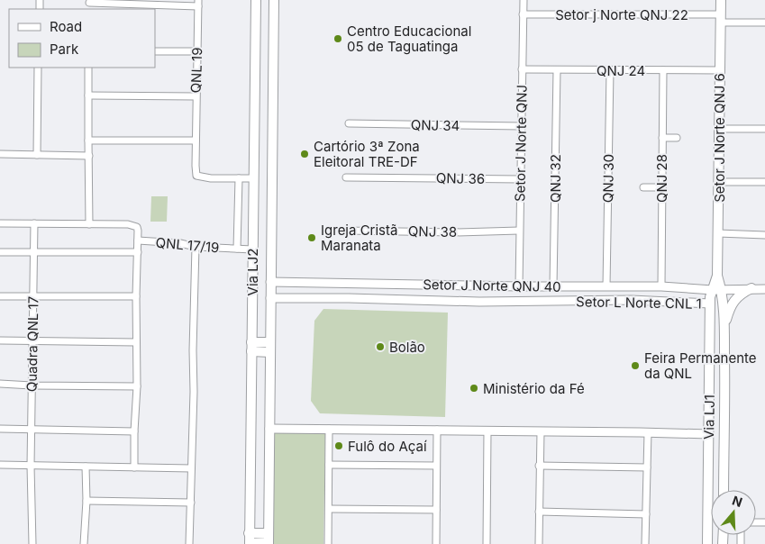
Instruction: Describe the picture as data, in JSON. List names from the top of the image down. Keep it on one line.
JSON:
{"streets":{"main road":["Setor J Norte QNJ 6","Via LJ2","Via LJ1"],"street":["Setor j Norte QNJ 22","QNL 19","QNJ 24","QNJ 34","Setor J Norte QNJ","QNJ 36","QNJ 32","QNJ 30","QNJ 28","QNJ 38","QNL 17/19","Setor J Norte QNJ 40","Setor L Norte CNL 1","Quadra QNL 17"]},"crossings":[["Setor j Norte QNJ 22","Setor J Norte QNJ 6"],["Setor j Norte QNJ 22","Setor J Norte QNJ"],["QNJ 24","Setor J Norte QNJ 6"],["QNJ 24","Setor J Norte QNJ"],["QNJ 24","QNJ 32"],["QNJ 24","QNJ 30"],["QNJ 24","QNJ 28"],["QNJ 34","Setor J Norte QNJ"],["Setor J Norte QNJ 6","Setor J Norte QNJ 40"],["Setor J Norte QNJ 6","Via LJ1"],["Setor J Norte QNJ","QNJ 36"],["Setor J Norte QNJ","QNJ 38"],["Setor J Norte QNJ","Setor J Norte QNJ 40"],["QNJ 32","Setor J Norte QNJ 40"],["QNJ 30","Setor J Norte QNJ 40"],["QNJ 28","Setor J Norte QNJ 40"],["QNL 17/19","Via LJ2"],["Via LJ2","Setor J Norte QNJ 40"],["Via LJ2","Setor L Norte CNL 1"],["Setor J Norte QNJ 40","Via LJ1"],["Setor L Norte CNL 1","Via LJ1"]],"places":["Centro Educacional 05 de Taguatinga","Cartório 3ª Zona Eleitoral TRE-DF","Igreja Cristã Maranata","Bolão","Feira Permanente da QNL","Ministério da Fé","Fulô do Açaí"],"legend":["Road","Park"],"north":"top"}
